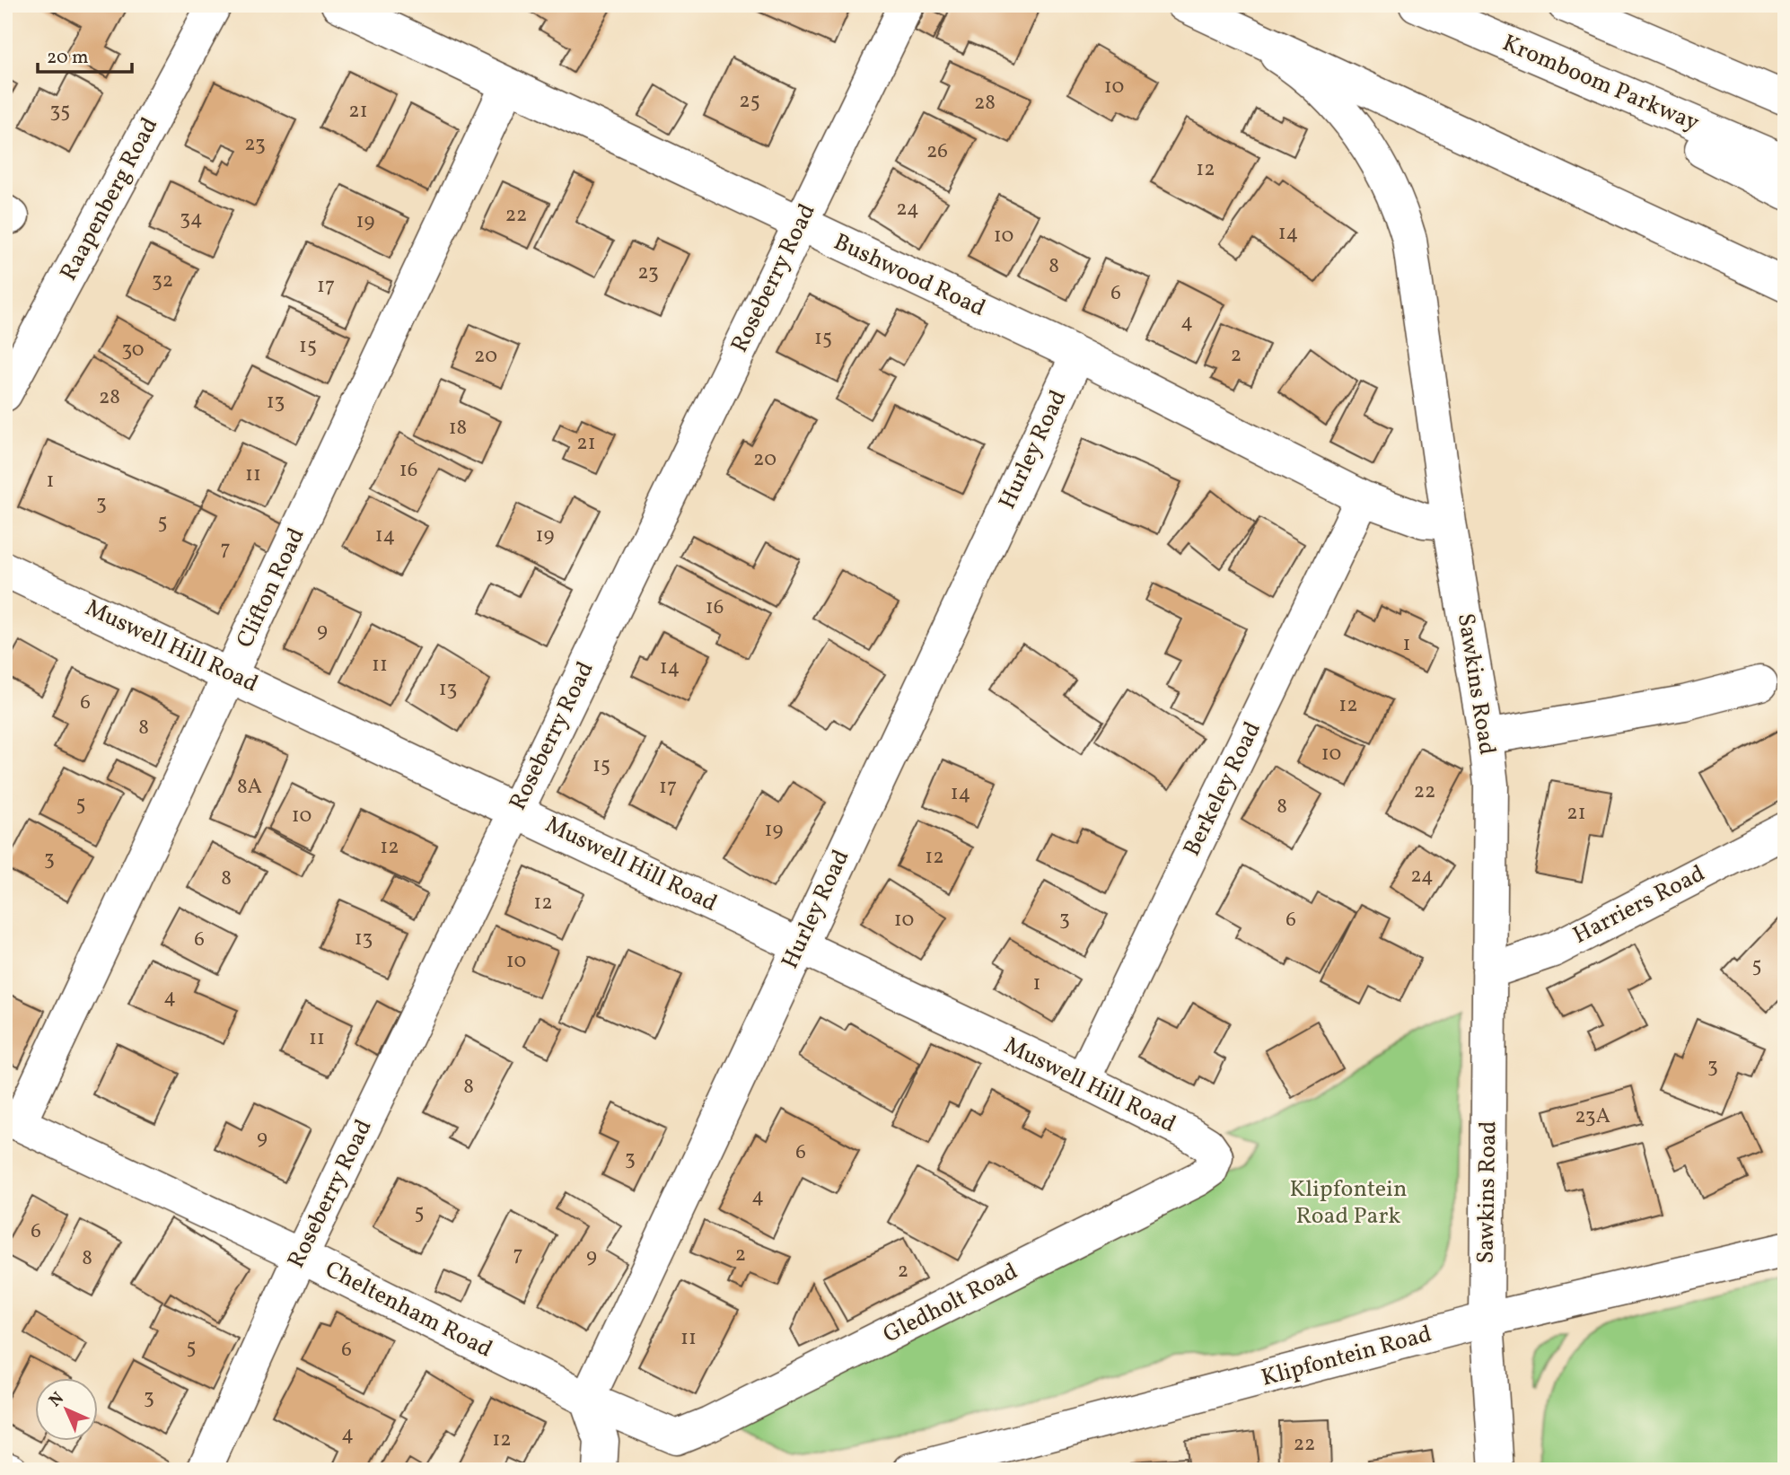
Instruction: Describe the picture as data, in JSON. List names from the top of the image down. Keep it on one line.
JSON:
{"streets":{"main road":["Kromboom Parkway","Raapenberg Road","Bushwood Road","Roseberry Road","Hurley Road","Clifton Road","Muswell Hill Road","Sawkins Road","Berkeley Road","Harriers Road","Gledholt Road","Cheltenham Road","Klipfontein Road"]},"crossings":[["Bushwood Road","Roseberry Road"],["Bushwood Road","Hurley Road"],["Bushwood Road","Clifton Road"],["Bushwood Road","Sawkins Road"],["Bushwood Road","Berkeley Road"],["Roseberry Road","Muswell Hill Road"],["Roseberry Road","Cheltenham Road"],["Hurley Road","Muswell Hill Road"],["Hurley Road","Cheltenham Road"],["Clifton Road","Muswell Hill Road"],["Clifton Road","Cheltenham Road"],["Muswell Hill Road","Berkeley Road"],["Muswell Hill Road","Gledholt Road"],["Sawkins Road","Harriers Road"],["Sawkins Road","Klipfontein Road"],["Gledholt Road","Cheltenham Road"]],"parks":["Klipfontein Road Park"],"house_numbers":["10","25","28","35","21","23","26","12","24","22","34","19","14","10","8","23","32","17","6","4","15","15","30","2","20","28","13","18","21","20","16","11","1","3","5","14","19","7","16","9","1","11","14","13","6","12","8","10","15","8A","17","22","14","5","8","21","10","19","12","12","3","24","8","12","3","10","6","13","6","10","5","1","4","11","3","8","23A","9","6","3","4","5","6","7","2","9","8","2","11","5","6","3","4","12","22"],"scale_bar":"20 m","north":"top left"}
